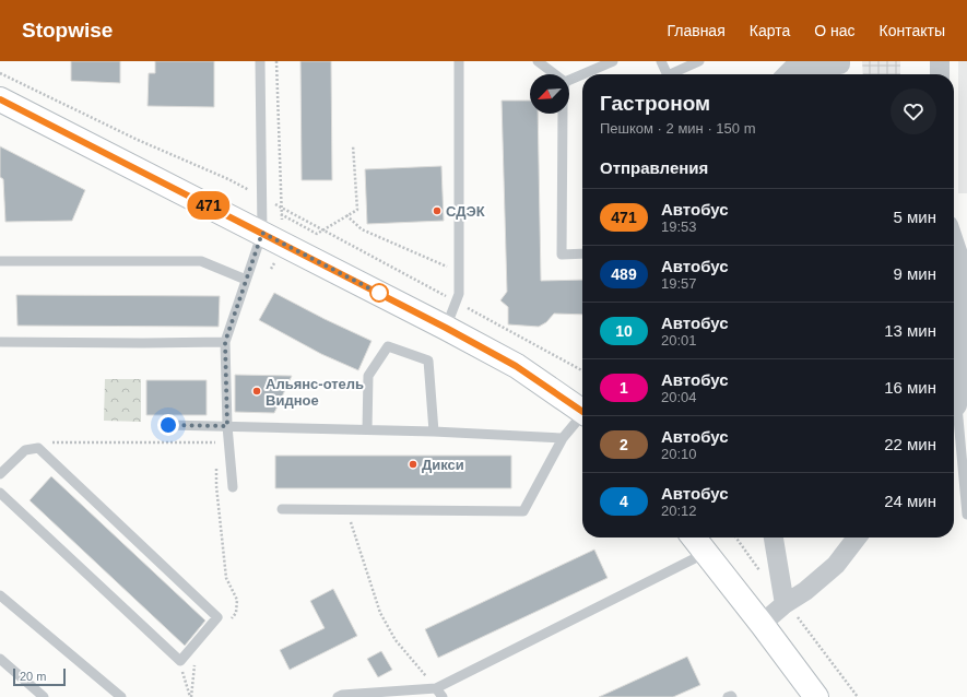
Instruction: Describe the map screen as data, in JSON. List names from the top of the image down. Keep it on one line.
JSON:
{"places":["СДЭК","Альянс-отель Видное","Дикси"],"lines":["bus line 471"],"scale_bar":"20 m","north":"bottom left","page":{"header":"Stopwise","nav":["Главная","Карта","О нас","Контакты"],"on_map":"471","heading":[["Гастроном","Пешком · 2 мин · 150 m"],"Отправления"],"list":[{"mark":"471","name":"Автобус","note":"19:53","value":"5 мин"},{"mark":"489","name":"Автобус","note":"19:57","value":"9 мин"},{"mark":"10","name":"Автобус","note":"20:01","value":"13 мин"},{"mark":"1","name":"Автобус","note":"20:04","value":"16 мин"},{"mark":"2","name":"Автобус","note":"20:10","value":"22 мин"},{"mark":"4","name":"Автобус","note":"20:12","value":"24 мин"}],"scale":"20 m"}}
